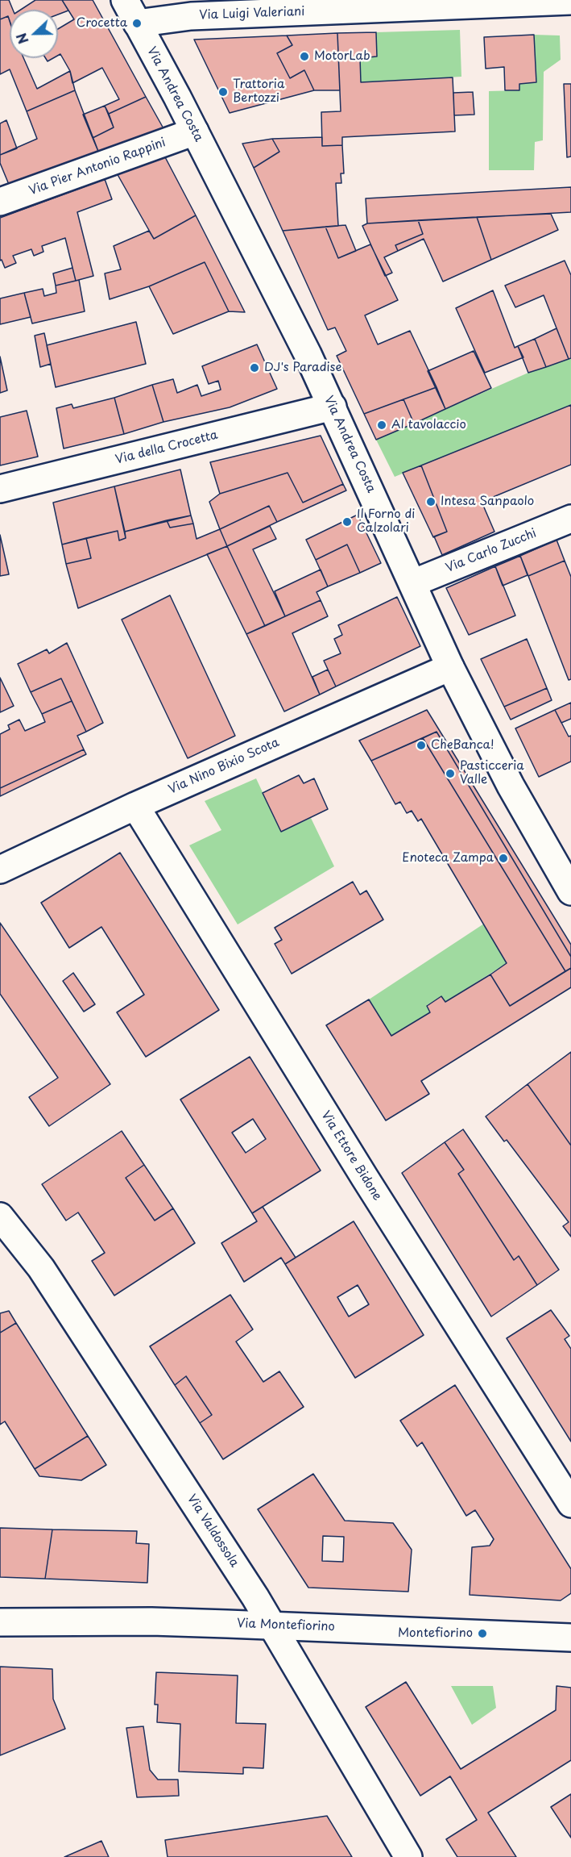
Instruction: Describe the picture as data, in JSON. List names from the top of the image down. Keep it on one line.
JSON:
{"streets":{"street":["Via Luigi Valeriani","Via Andrea Costa","Via Pier Antonio Rappini","Via della Crocetta","Via Carlo Zucchi","Via Nino Bixio Scota","Via Ettore Bidone","Via Valdossola","Via Montefiorino"]},"crossings":[["Via Luigi Valeriani","Via Andrea Costa"],["Via Andrea Costa","Via Pier Antonio Rappini"],["Via Andrea Costa","Via della Crocetta"],["Via Andrea Costa","Via Carlo Zucchi"],["Via Andrea Costa","Via Nino Bixio Scota"],["Via Nino Bixio Scota","Via Ettore Bidone"],["Via Valdossola","Via Montefiorino"]],"places":["Crocetta","MotorLab","Trattoria Bertozzi","DJ's Paradise","Al tavolaccio","Intesa Sanpaolo","Il Forno di Calzolari","CheBanca!","Pasticceria Valle","Enoteca Zampa","Montefiorino"],"north":"left"}
